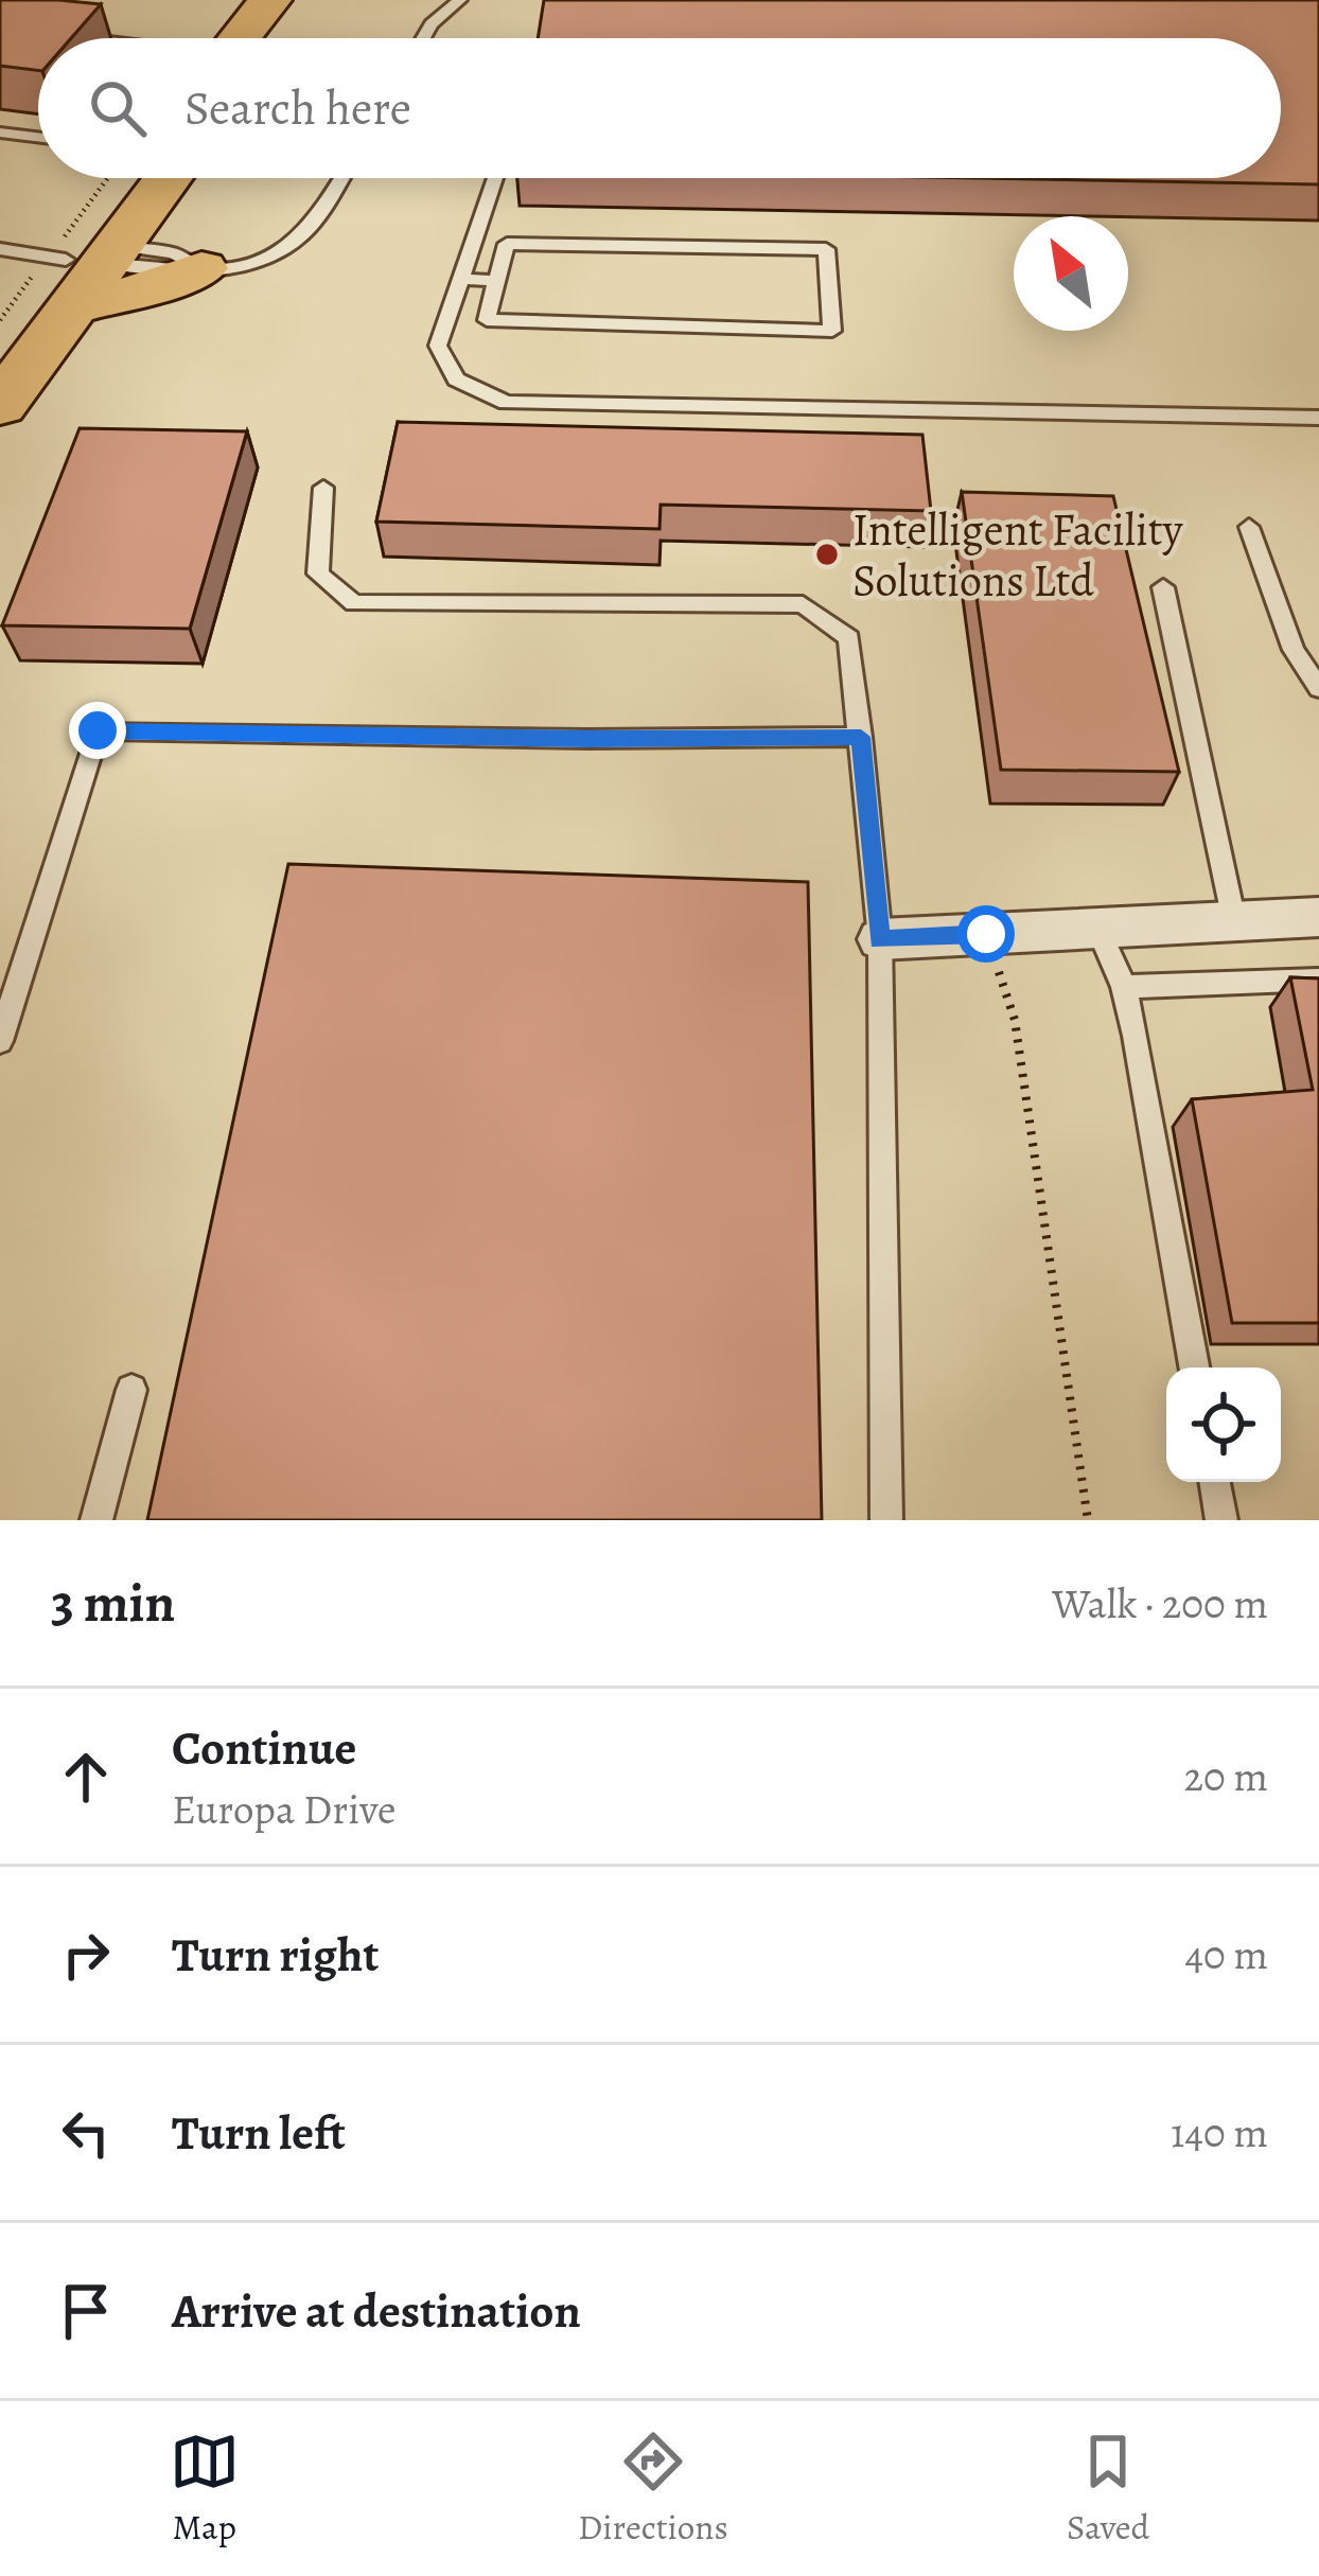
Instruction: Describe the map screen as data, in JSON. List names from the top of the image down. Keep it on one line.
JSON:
{"places":["Intelligent Facility Solutions Ltd"],"north":"top left","page":{"search":"Search here","heading":["3 min","Walk · 200 m"],"list":[["Continue","Europa Drive","20 m"],["Turn right","40 m"],["Turn left","140 m"],"Arrive at destination"],"nav":["Map","Directions","Saved"]}}
